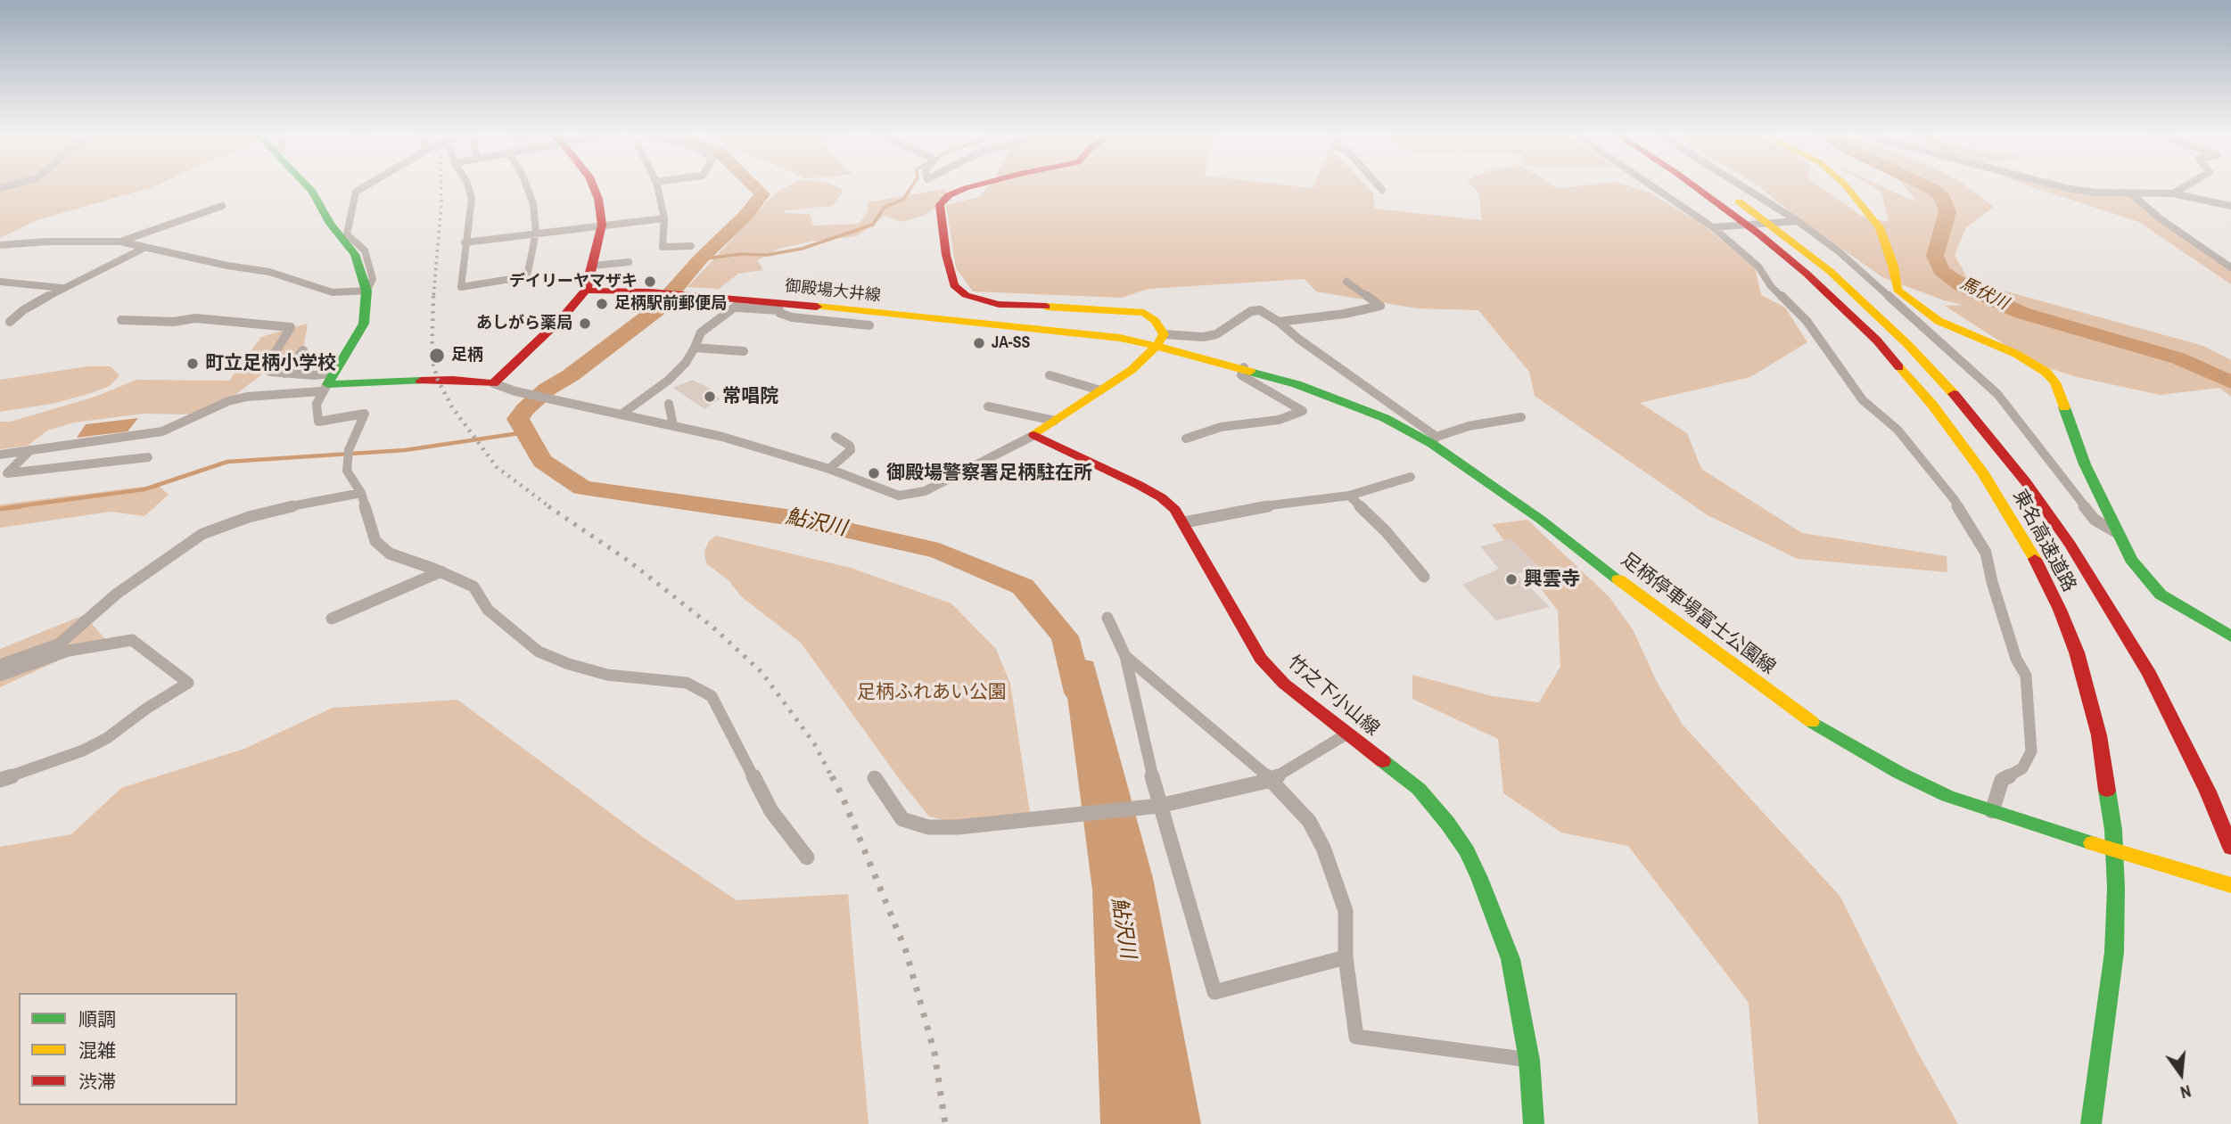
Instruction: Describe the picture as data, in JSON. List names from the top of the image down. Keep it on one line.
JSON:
{"streets":{"main road":["御殿場大井線","東名高速道路","足柄停車場富士公園線","竹之下小山線"]},"crossings":[["御殿場大井線","足柄停車場富士公園線"]],"water":["馬伏川","鮎沢川"],"parks":["足柄ふれあい公園"],"places":["デイリーヤマザキ","足柄駅前郵便局","あしがら薬局","JA-SS","足柄","町立足柄小学校","常唱院","御殿場警察署足柄駐在所","興雲寺"],"legend":["順調","混雑","渋滞"],"north":"bottom"}
